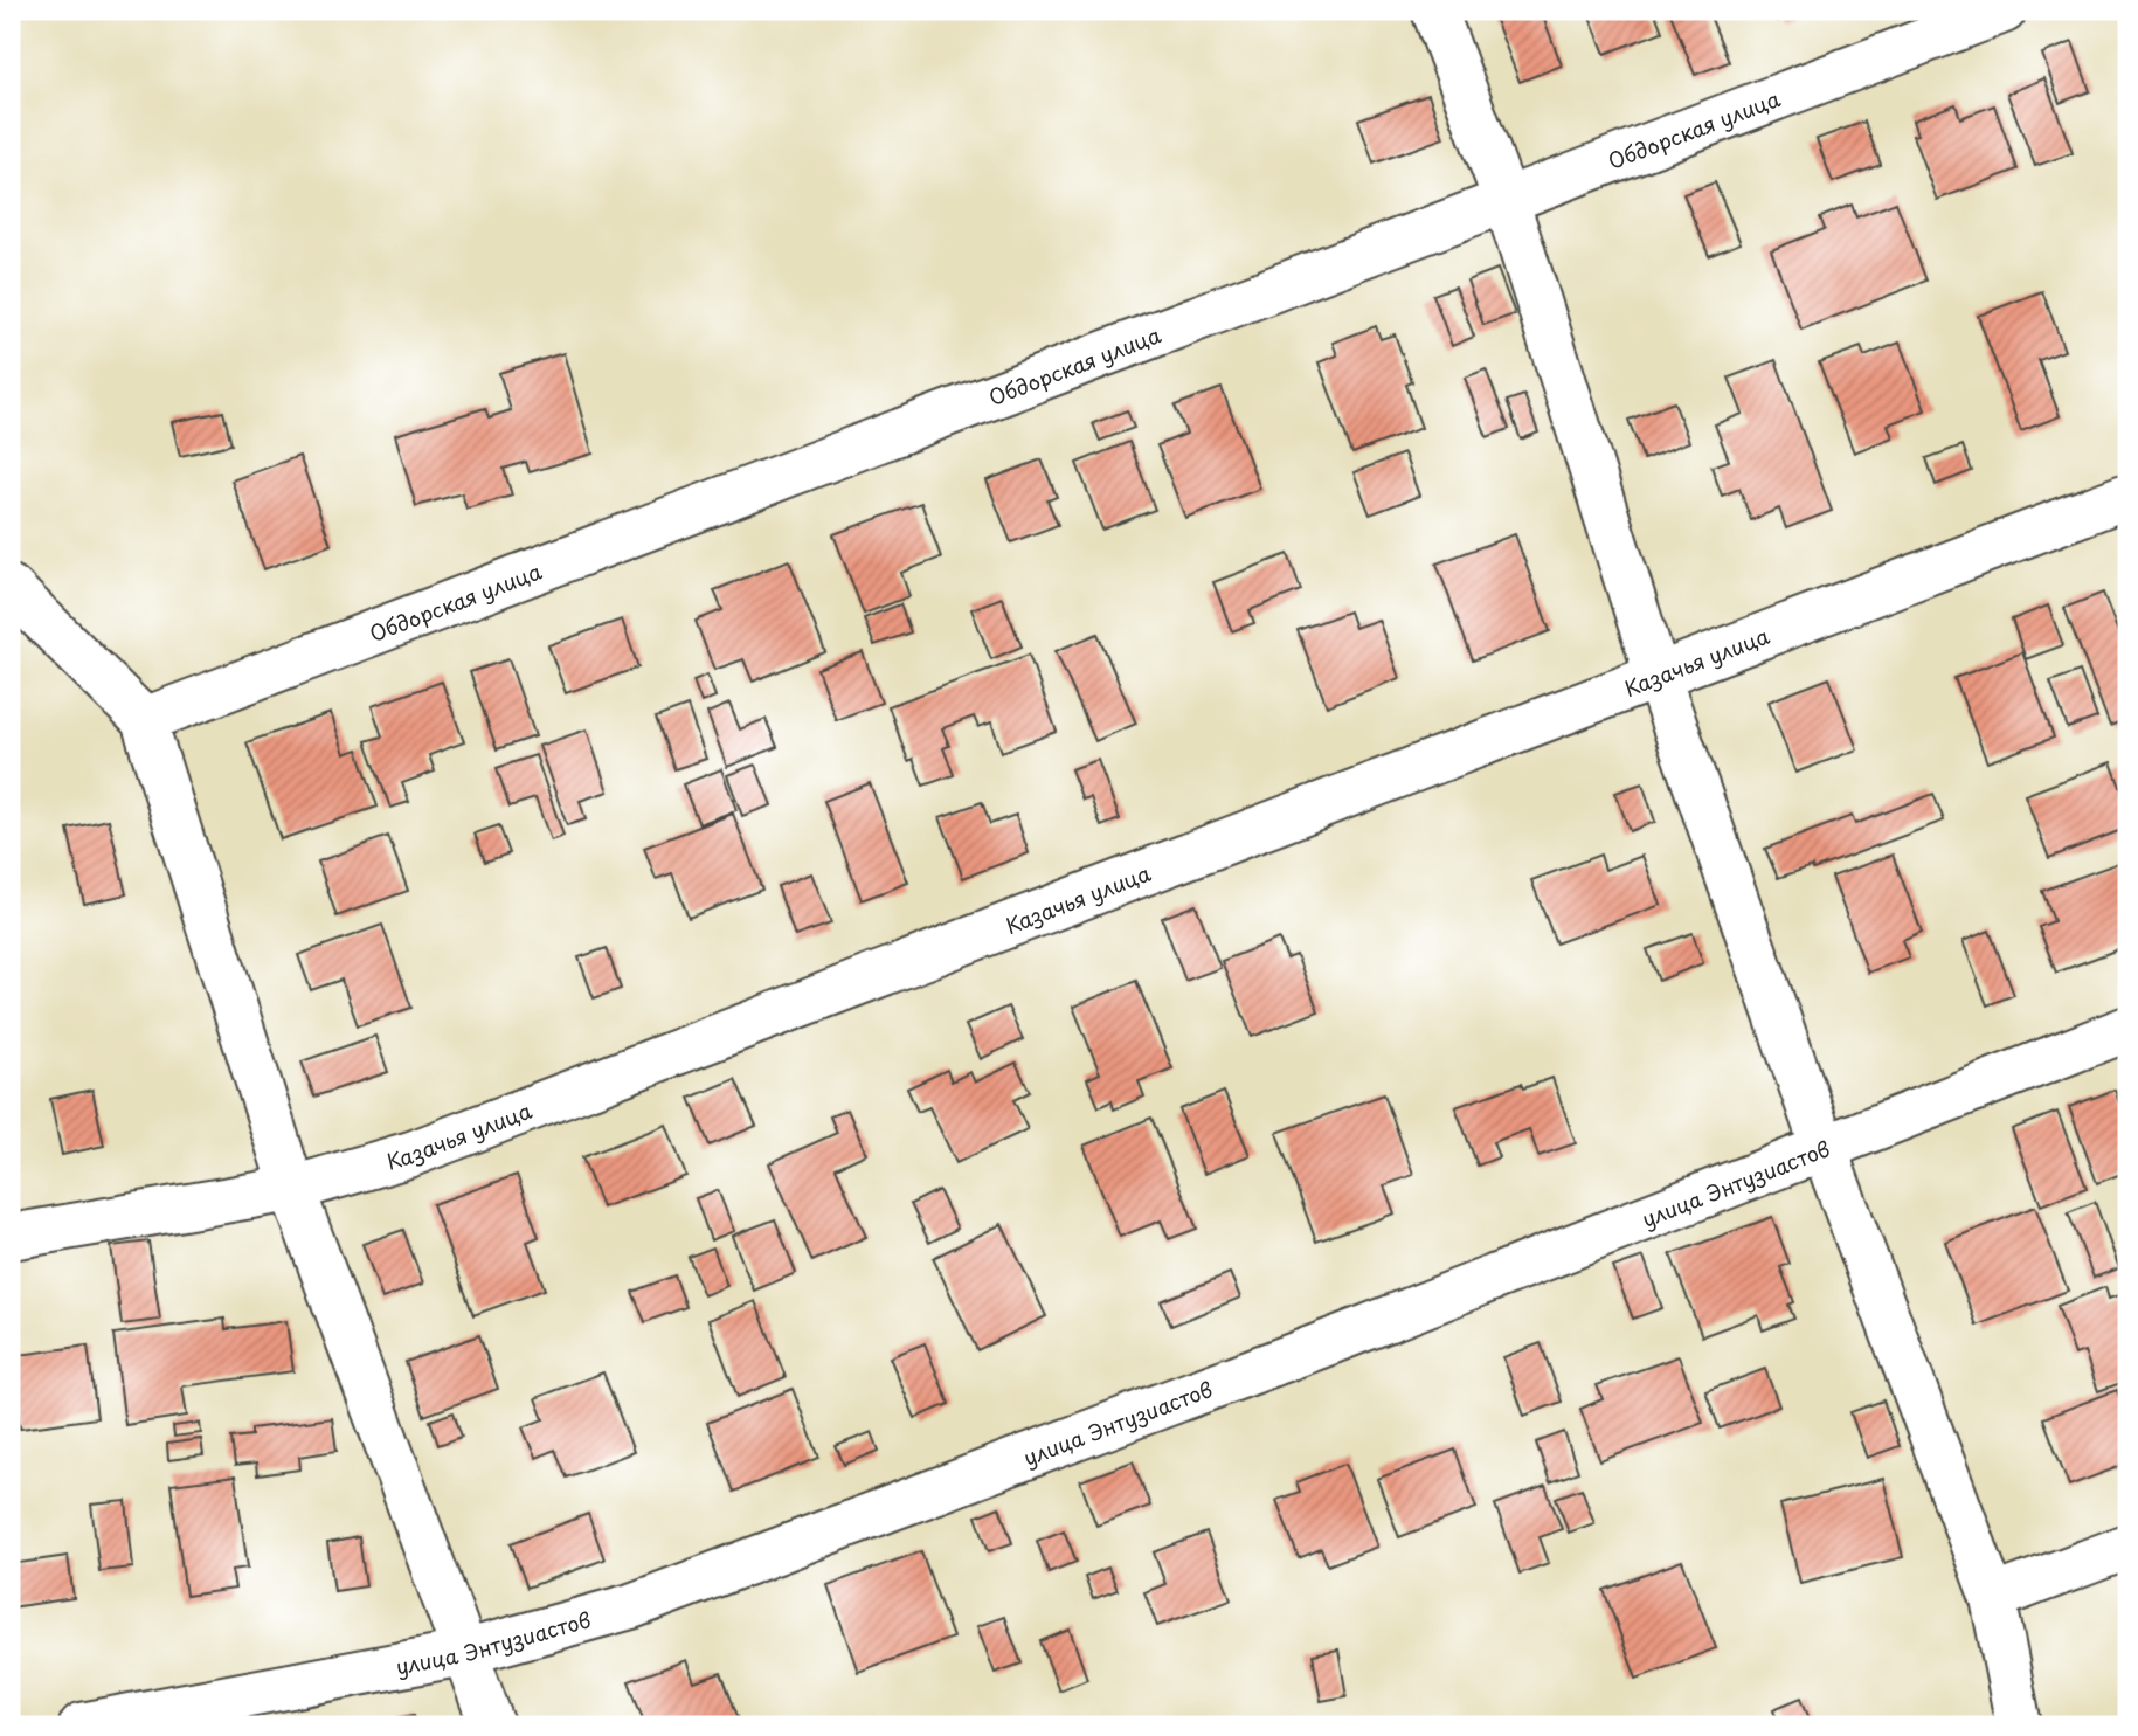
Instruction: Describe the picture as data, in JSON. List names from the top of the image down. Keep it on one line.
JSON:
{"streets":{"street":["Обдорская улица","Казачья улица","улица Энтузиастов"]}}
